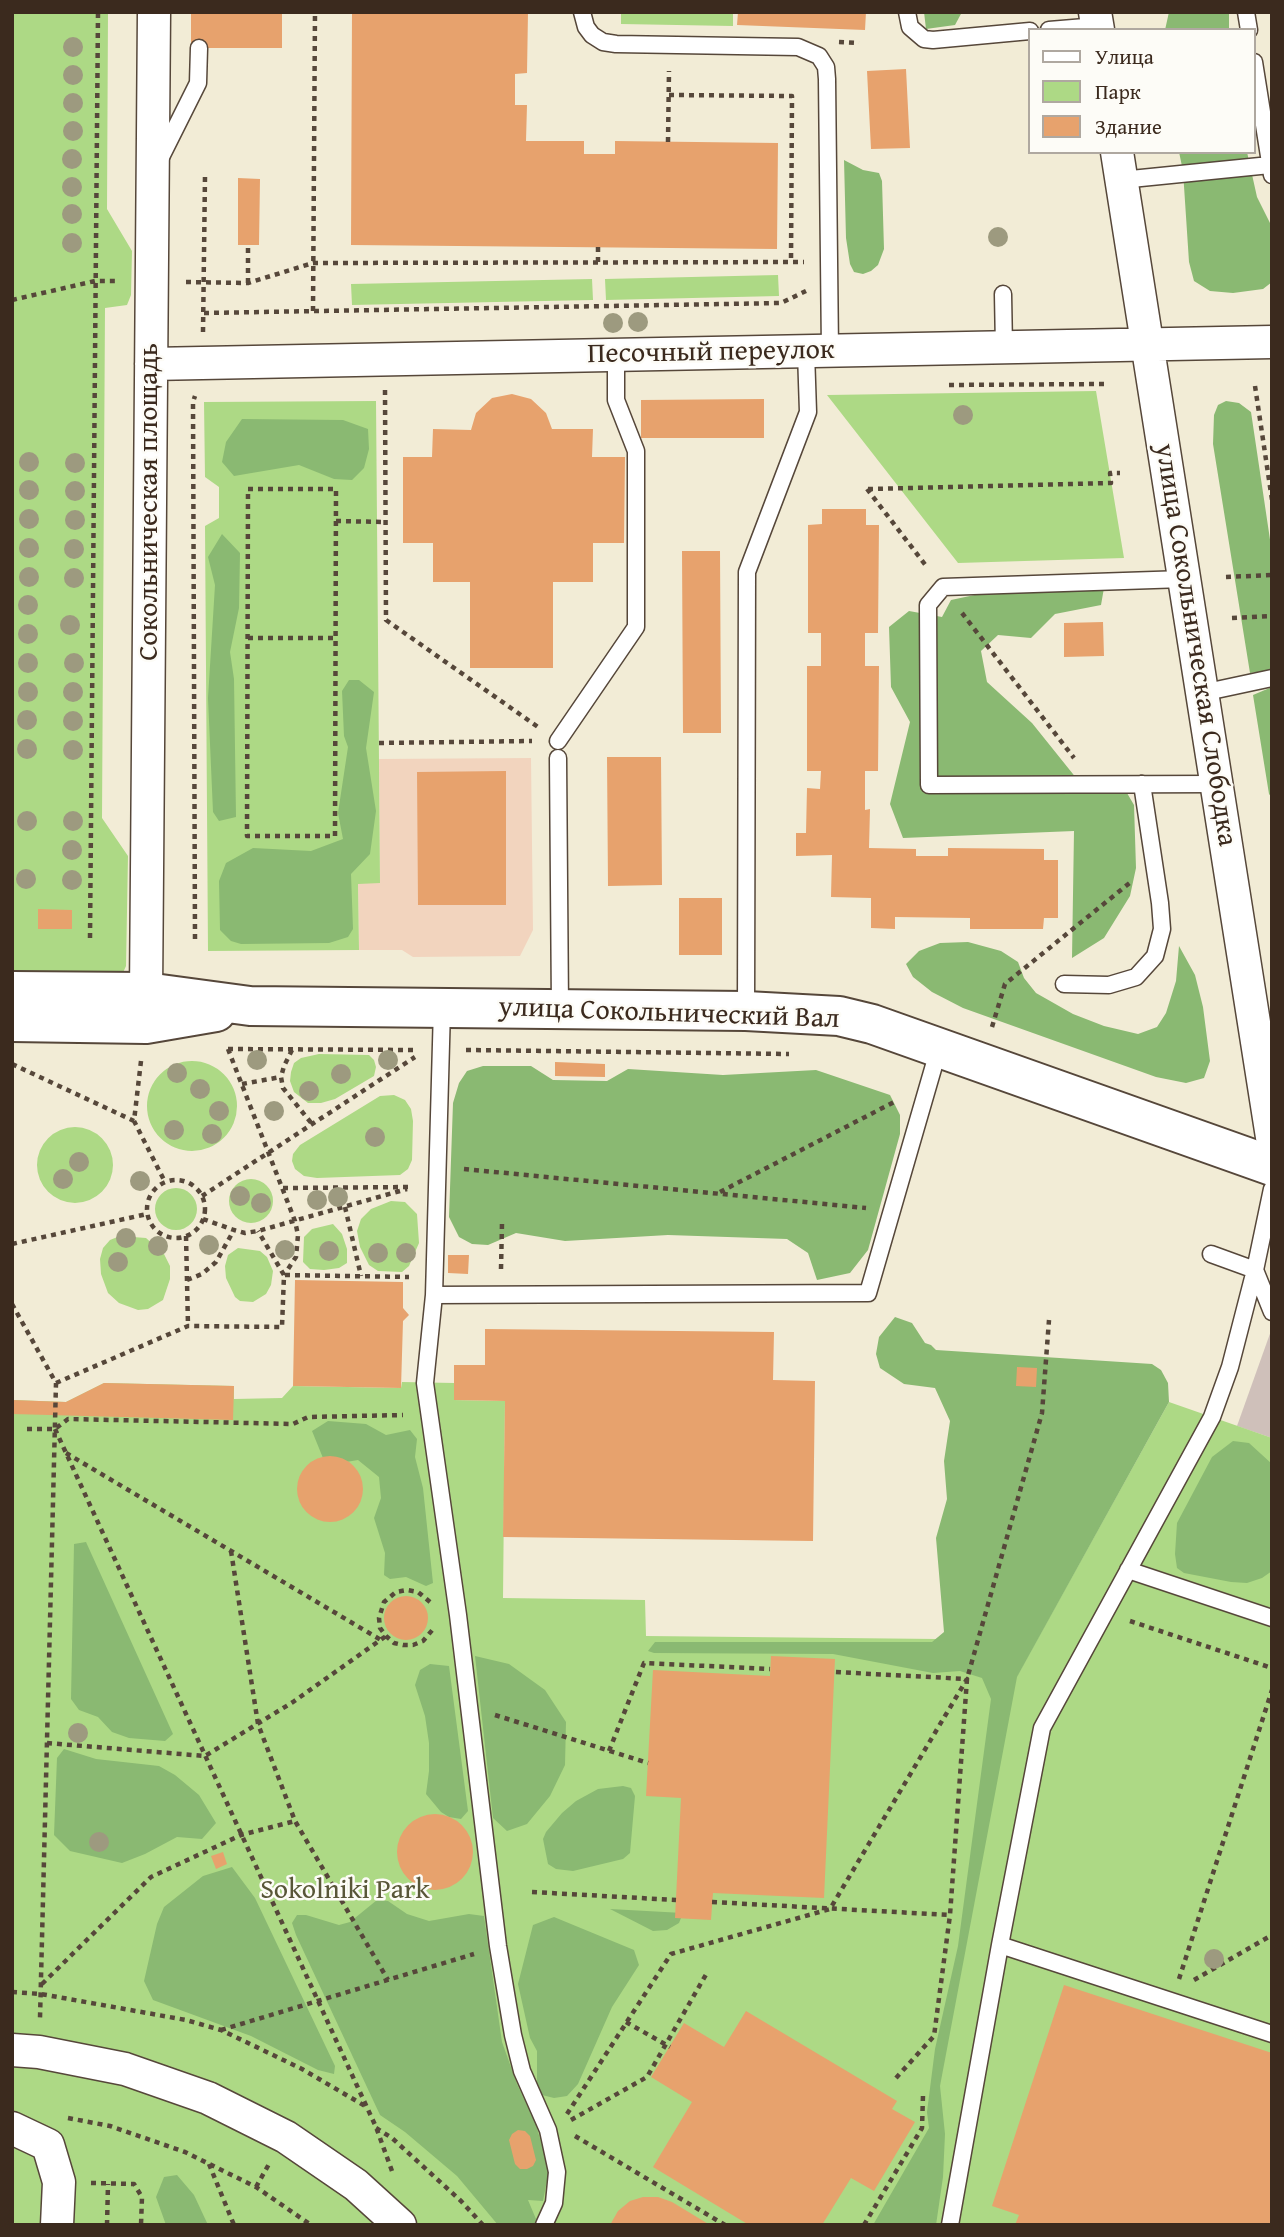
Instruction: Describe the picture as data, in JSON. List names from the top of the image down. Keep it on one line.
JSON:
{"streets":{"main road":["улица Сокольнический Вал"],"street":["Песочный переулок","Сокольническая площадь","улица Сокольническая Слободка"]},"crossings":[["Песочный переулок","Сокольническая площадь"],["Песочный переулок","улица Сокольническая Слободка"],["Сокольническая площадь","улица Сокольнический Вал"]],"parks":["Sokolniki Park"],"legend":["Улица","Парк","Здание"]}
